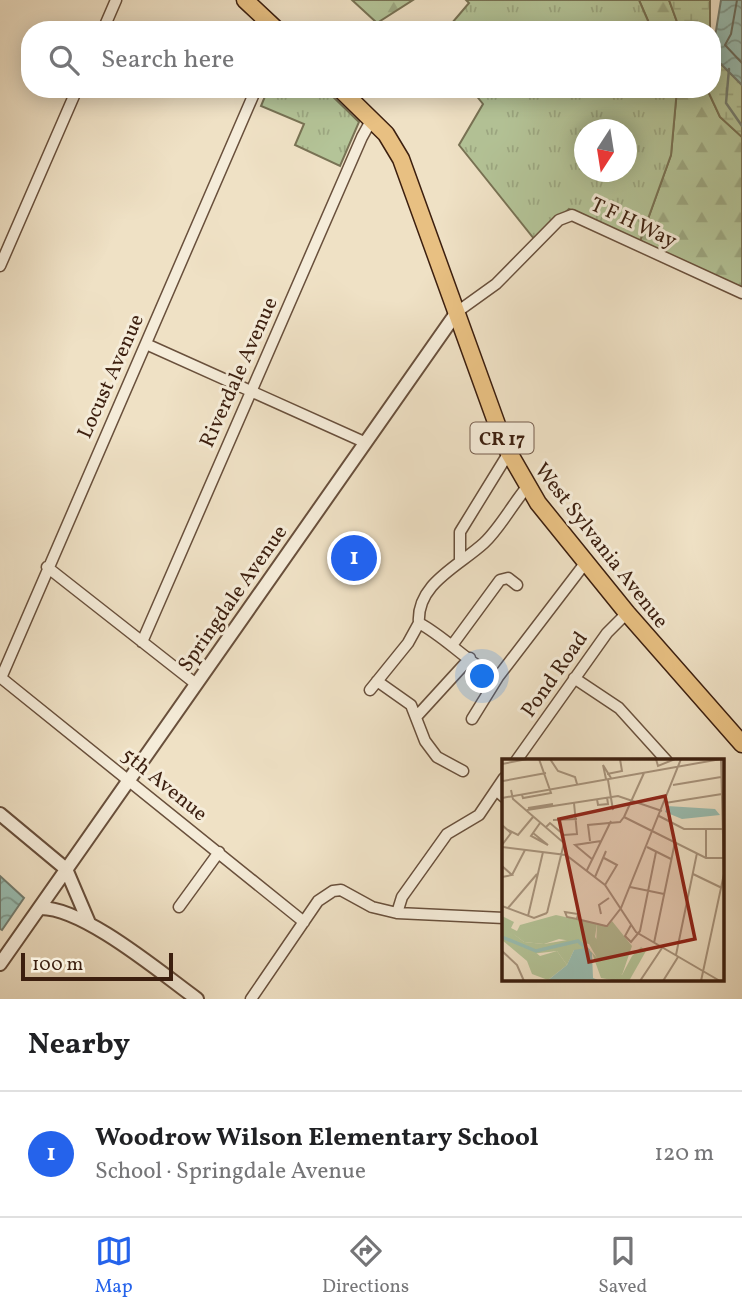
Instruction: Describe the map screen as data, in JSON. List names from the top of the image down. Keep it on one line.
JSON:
{"streets":{"main road":["CR 17","West Sylvania Avenue"],"street":["T F H Way","Riverdale Avenue","Locust Avenue","Springdale Avenue","Pond Road","5th Avenue"]},"crossings":[["T F H Way","West Sylvania Avenue"],["T F H Way","Springdale Avenue"],["Riverdale Avenue","West Sylvania Avenue"],["Locust Avenue","5th Avenue"],["West Sylvania Avenue","Springdale Avenue"],["West Sylvania Avenue","Pond Road"],["Springdale Avenue","5th Avenue"]],"scale_bar":"100 m","north":"bottom","page":{"search":"Search here","pins":"1","scale":"100 m","heading":"Nearby","list":[{"mark":"1","name":"Woodrow Wilson Elementary School","note":"School · Springdale Avenue","value":"120 m"}],"nav":["Map","Directions","Saved"]}}
